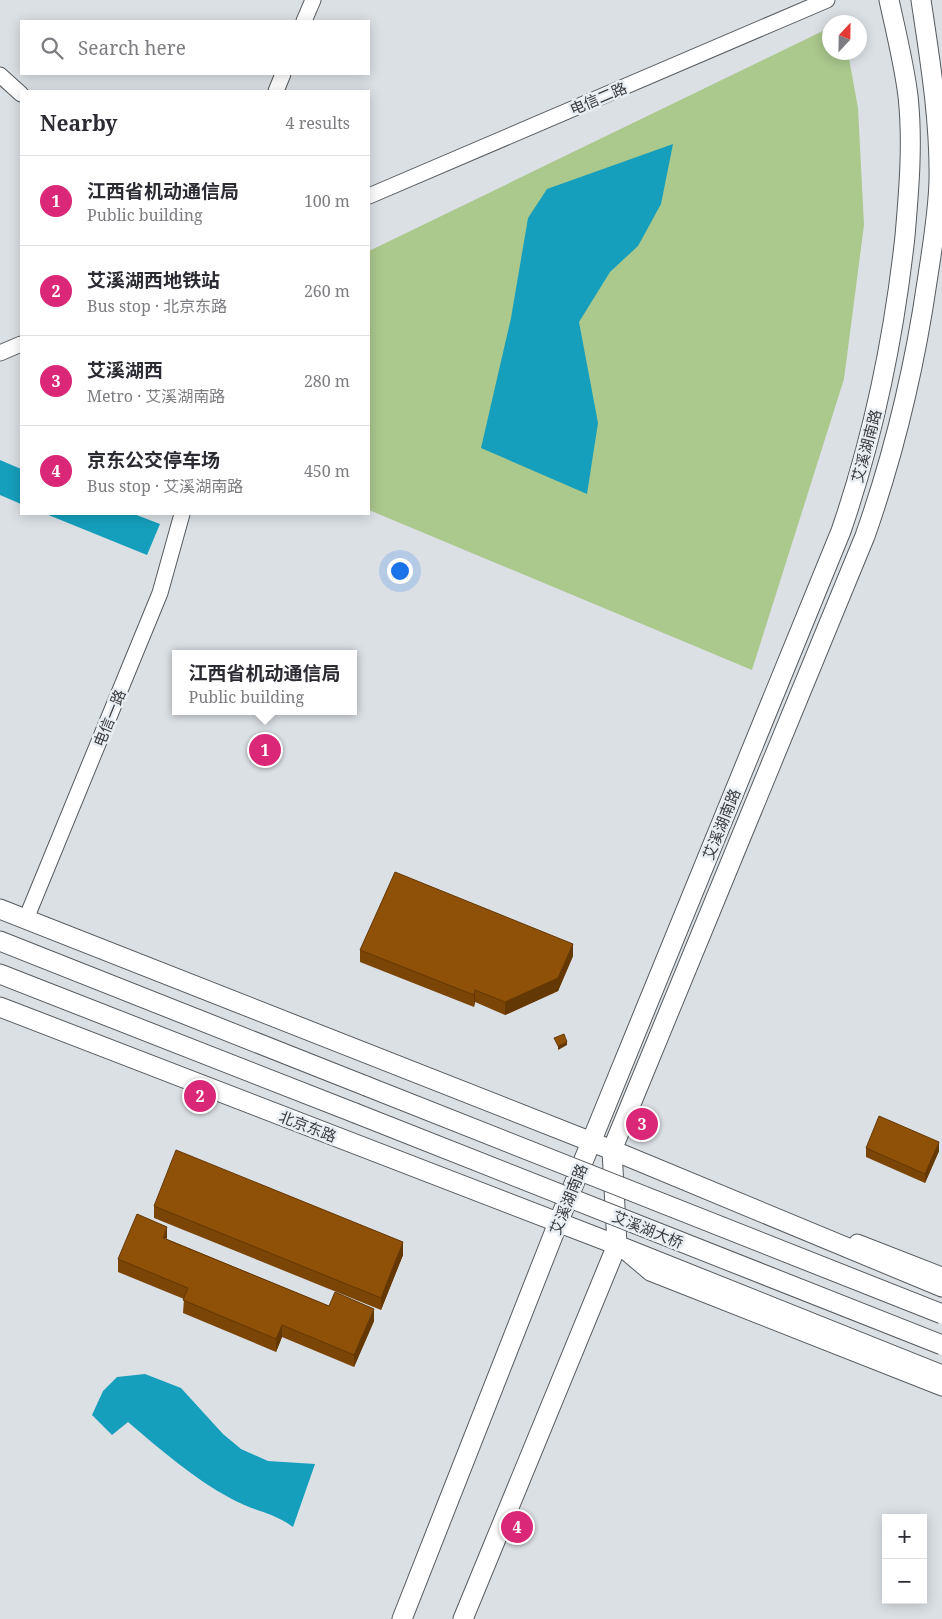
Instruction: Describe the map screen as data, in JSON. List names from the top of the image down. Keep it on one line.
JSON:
{"streets":{"main road":["艾溪湖南路","北京东路","艾溪湖大桥"],"street":["电信二路","电信一路"]},"crossings":[["艾溪湖南路","北京东路"],["北京东路","艾溪湖大桥"]],"north":"top","page":{"search":"Search here","heading":["Nearby","4 results"],"list":[{"mark":"1","name":"江西省机动通信局","note":"Public building","value":"100 m"},{"mark":"2","name":"艾溪湖西地铁站","note":"Bus stop · 北京东路","value":"260 m"},{"mark":"3","name":"艾溪湖西","note":"Metro · 艾溪湖南路","value":"280 m"},{"mark":"4","name":"京东公交停车场","note":"Bus stop · 艾溪湖南路","value":"450 m"}],"popup":["江西省机动通信局","Public building"],"pins":["1","2","3","4"],"map_buttons":["+","−"]}}
